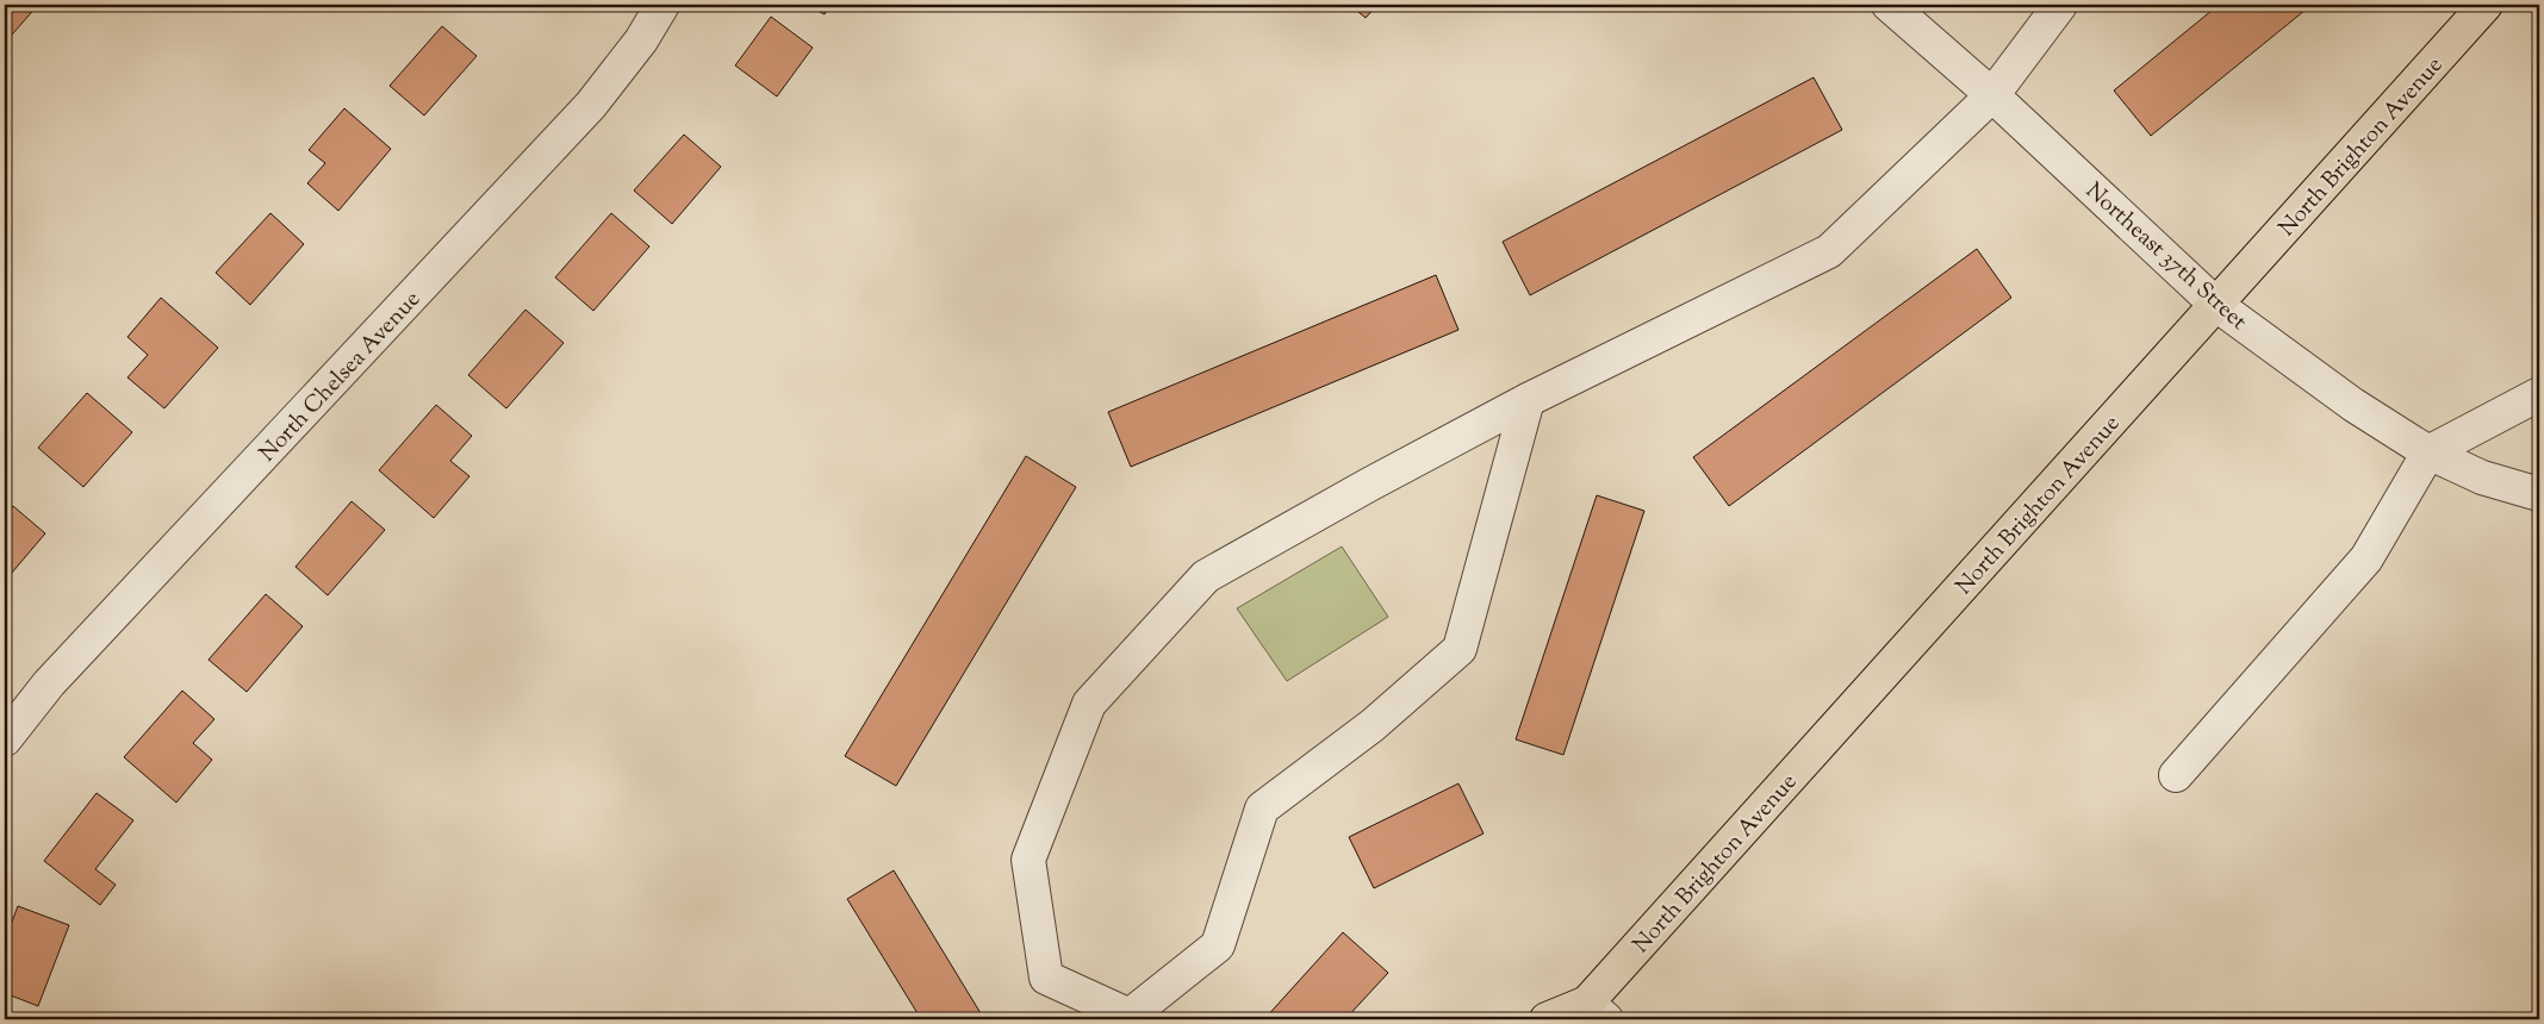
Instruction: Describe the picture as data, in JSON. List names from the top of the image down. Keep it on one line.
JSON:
{"streets":{"main road":["North Brighton Avenue"],"street":["Northeast 37th Street","North Chelsea Avenue"]},"crossings":[["North Brighton Avenue","Northeast 37th Street"]]}
